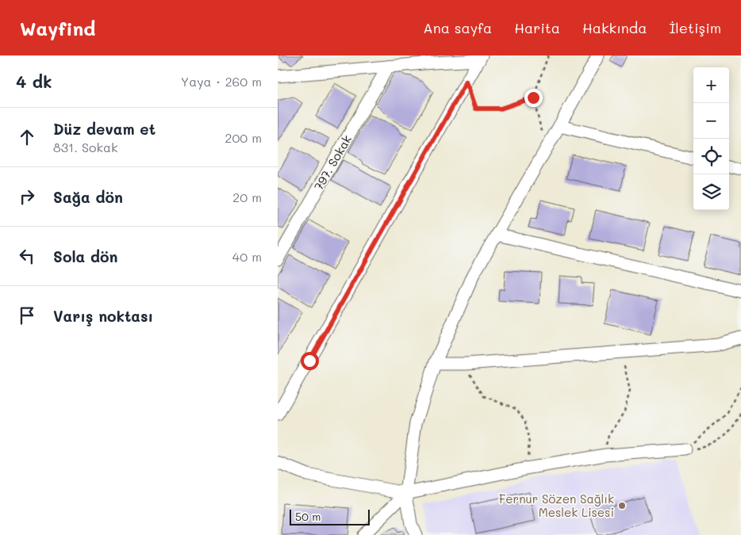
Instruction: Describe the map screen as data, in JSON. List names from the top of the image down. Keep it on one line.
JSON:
{"streets":{"street":["797. Sokak"]},"places":["Fernur Sözen Sağlık Meslek Lisesi"],"scale_bar":"50 m","page":{"header":"Wayfind","nav":["Ana sayfa","Harita","Hakkında","İletişim"],"heading":["4 dk","Yaya · 260 m"],"map_buttons":["+","−"],"list":[["Düz devam et","831. Sokak","200 m"],["Sağa dön","20 m"],["Sola dön","40 m"],"Varış noktası"],"scale":"50 m"}}
